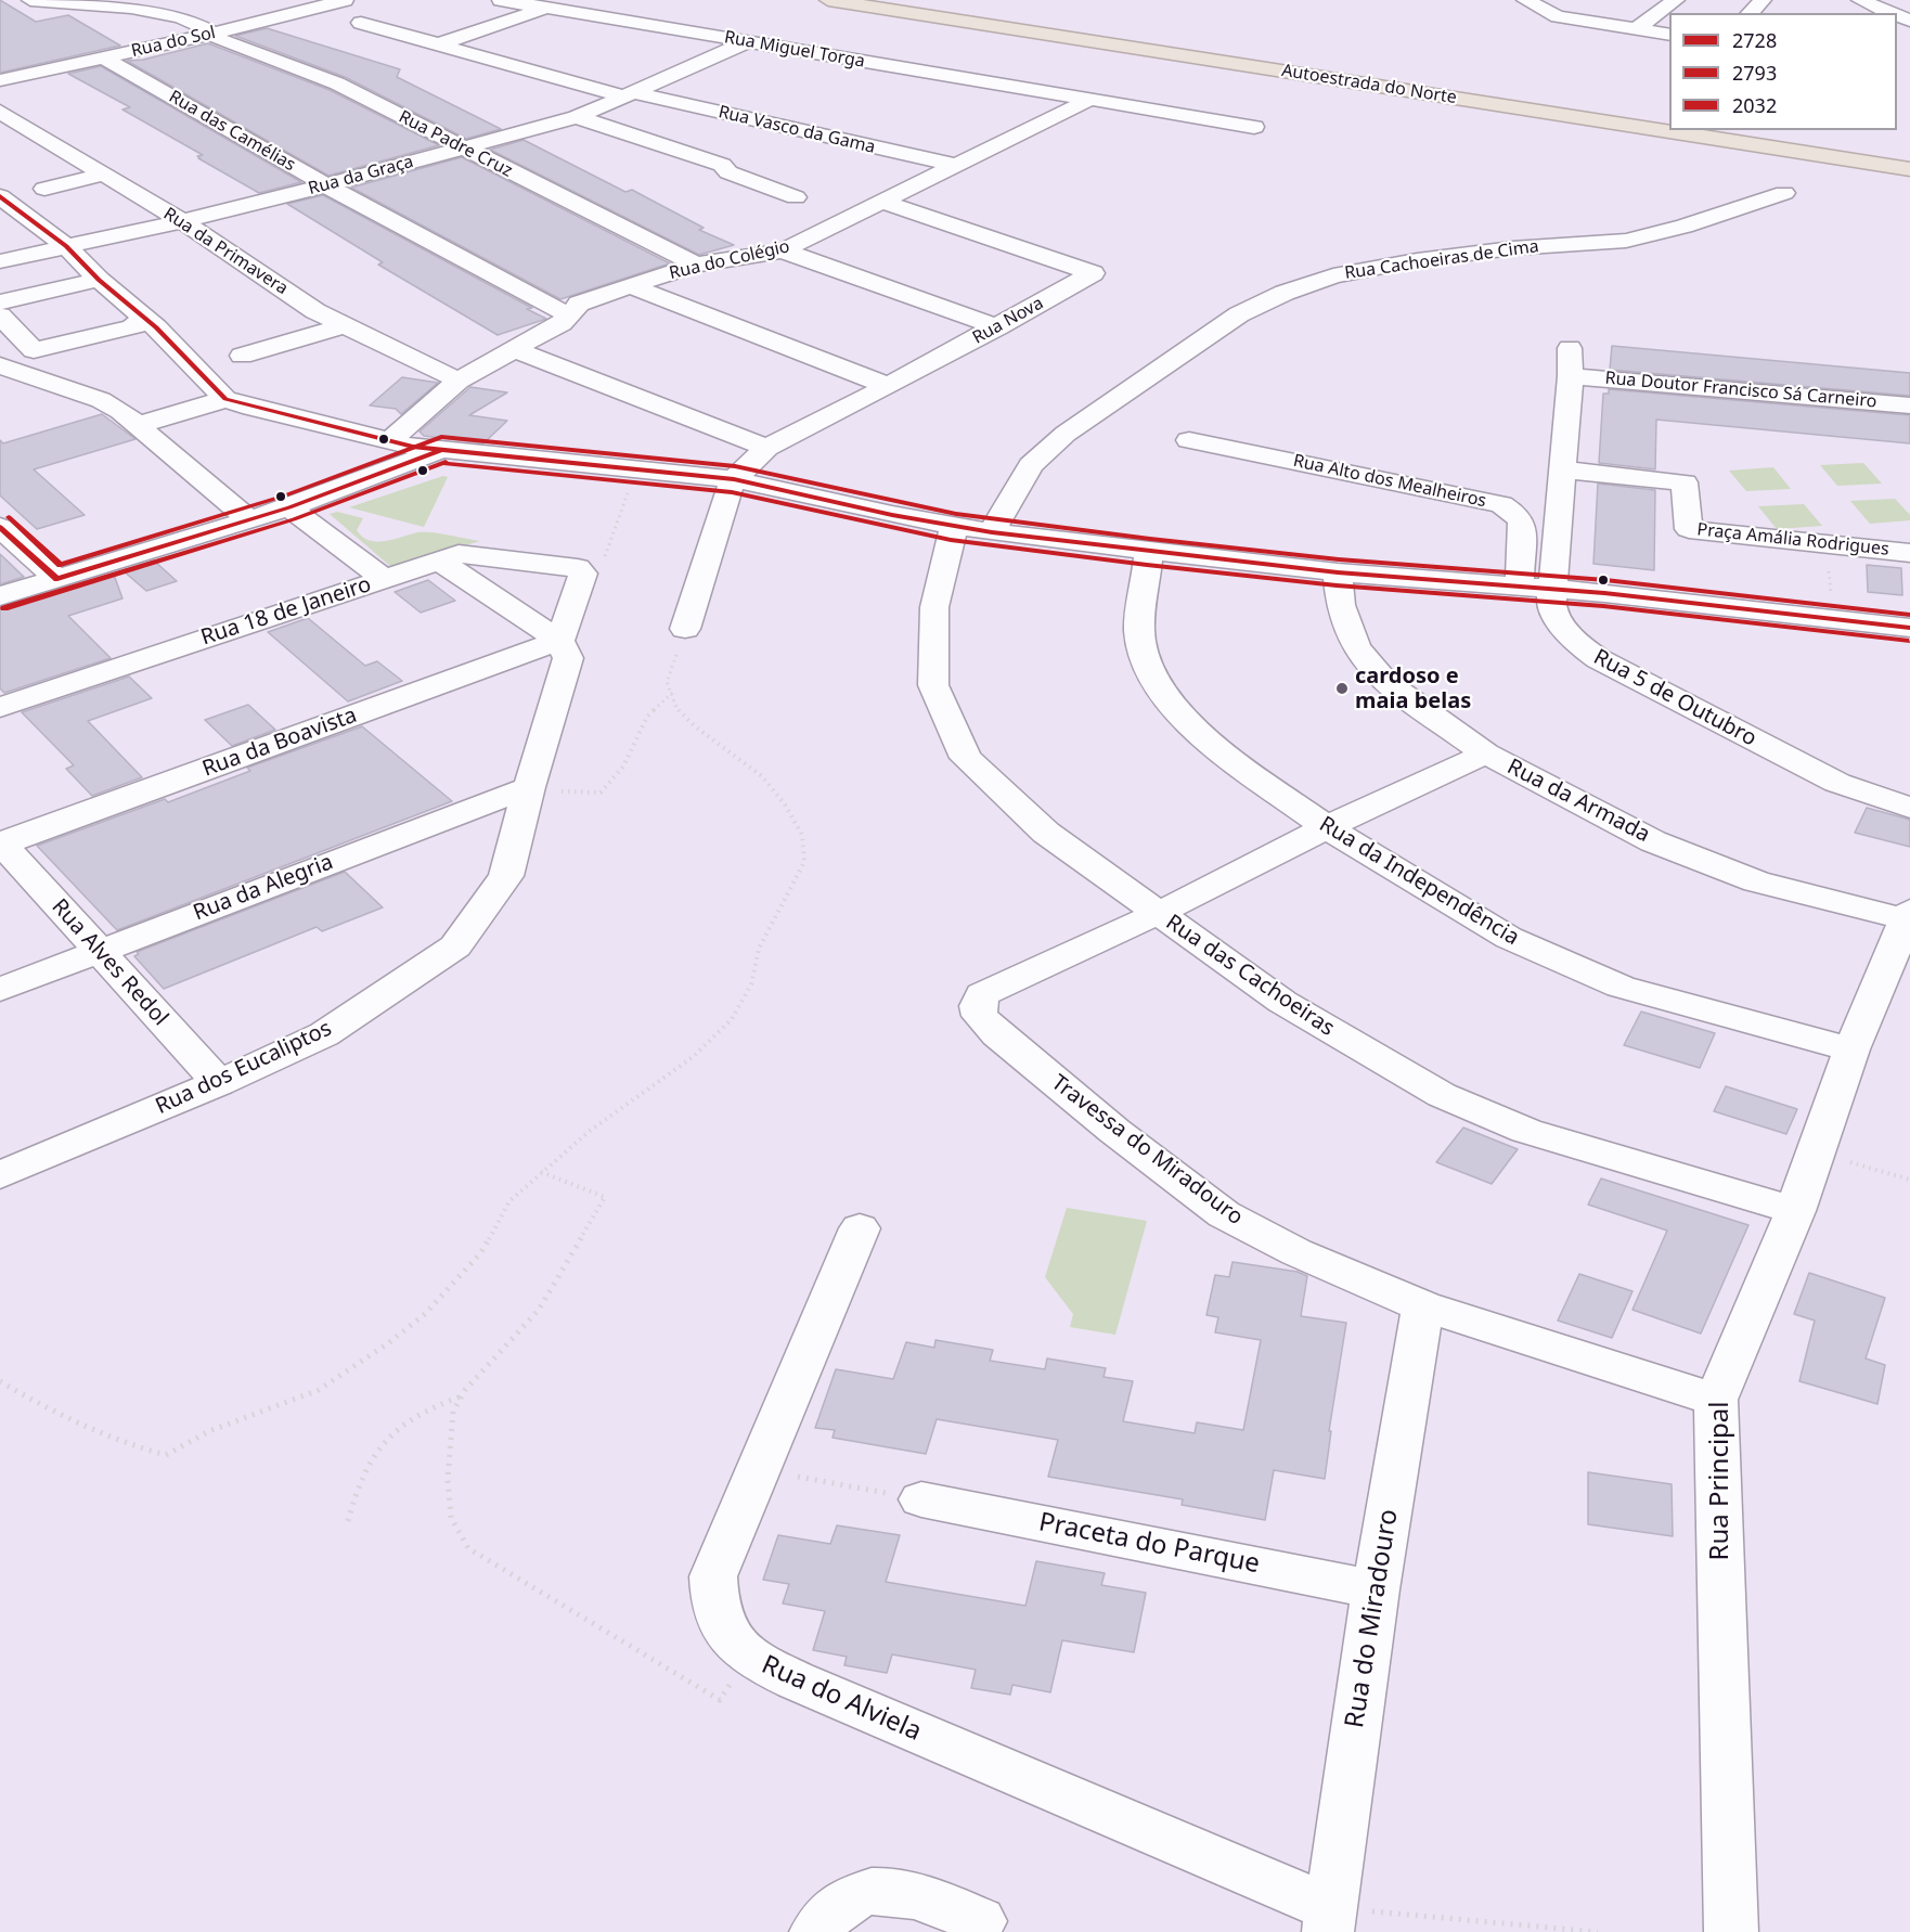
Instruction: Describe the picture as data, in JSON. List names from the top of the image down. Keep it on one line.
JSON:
{"streets":{"highway":["Autoestrada do Norte"],"street":["Rua do Sol","Rua Miguel Torga","Rua Vasco da Gama","Rua das Camélias","Rua Padre Cruz","Rua da Graça","Rua da Primavera","Rua do Colégio","Rua Cachoeiras de Cima","Rua Nova","Rua Doutor Francisco Sá Carneiro","Rua Alto dos Mealheiros","Praça Amália Rodrigues","Rua 18 de Janeiro","Rua 5 de Outubro","Rua da Boavista","Rua da Armada","Rua da Independência","Rua da Alegria","Rua Alves Redol","Rua das Cachoeiras","Rua dos Eucaliptos","Travessa do Miradouro","Rua Principal","Praceta do Parque","Rua do Miradouro","Rua do Alviela"]},"crossings":[["Rua do Sol","Rua das Camélias"],["Rua do Sol","Rua Padre Cruz"],["Rua Miguel Torga","Rua da Graça"],["Rua Miguel Torga","Rua do Colégio"],["Rua Vasco da Gama","Rua da Graça"],["Rua Vasco da Gama","Rua do Colégio"],["Rua das Camélias","Rua da Graça"],["Rua das Camélias","Rua do Colégio"],["Rua Padre Cruz","Rua da Graça"],["Rua Padre Cruz","Rua do Colégio"],["Rua da Graça","Rua da Primavera"],["Rua da Primavera","Rua do Colégio"],["Rua do Colégio","Rua Nova"],["Rua Doutor Francisco Sá Carneiro","Rua 5 de Outubro"],["Praça Amália Rodrigues","Rua 5 de Outubro"],["Rua 18 de Janeiro","Rua dos Eucaliptos"],["Rua da Boavista","Rua Alves Redol"],["Rua da Boavista","Rua dos Eucaliptos"],["Rua da Armada","Rua Principal"],["Rua da Independência","Rua Principal"],["Rua da Alegria","Rua Alves Redol"],["Rua da Alegria","Rua dos Eucaliptos"],["Rua Alves Redol","Rua dos Eucaliptos"],["Rua das Cachoeiras","Travessa do Miradouro"],["Rua das Cachoeiras","Rua Principal"],["Travessa do Miradouro","Rua Principal"],["Travessa do Miradouro","Rua do Miradouro"],["Praceta do Parque","Rua do Miradouro"],["Rua do Miradouro","Rua do Alviela"]],"places":["cardoso e maia belas"],"lines":["transit line 2728","transit line 2032","transit line 2793"],"legend":["2728","2793","2032"]}
